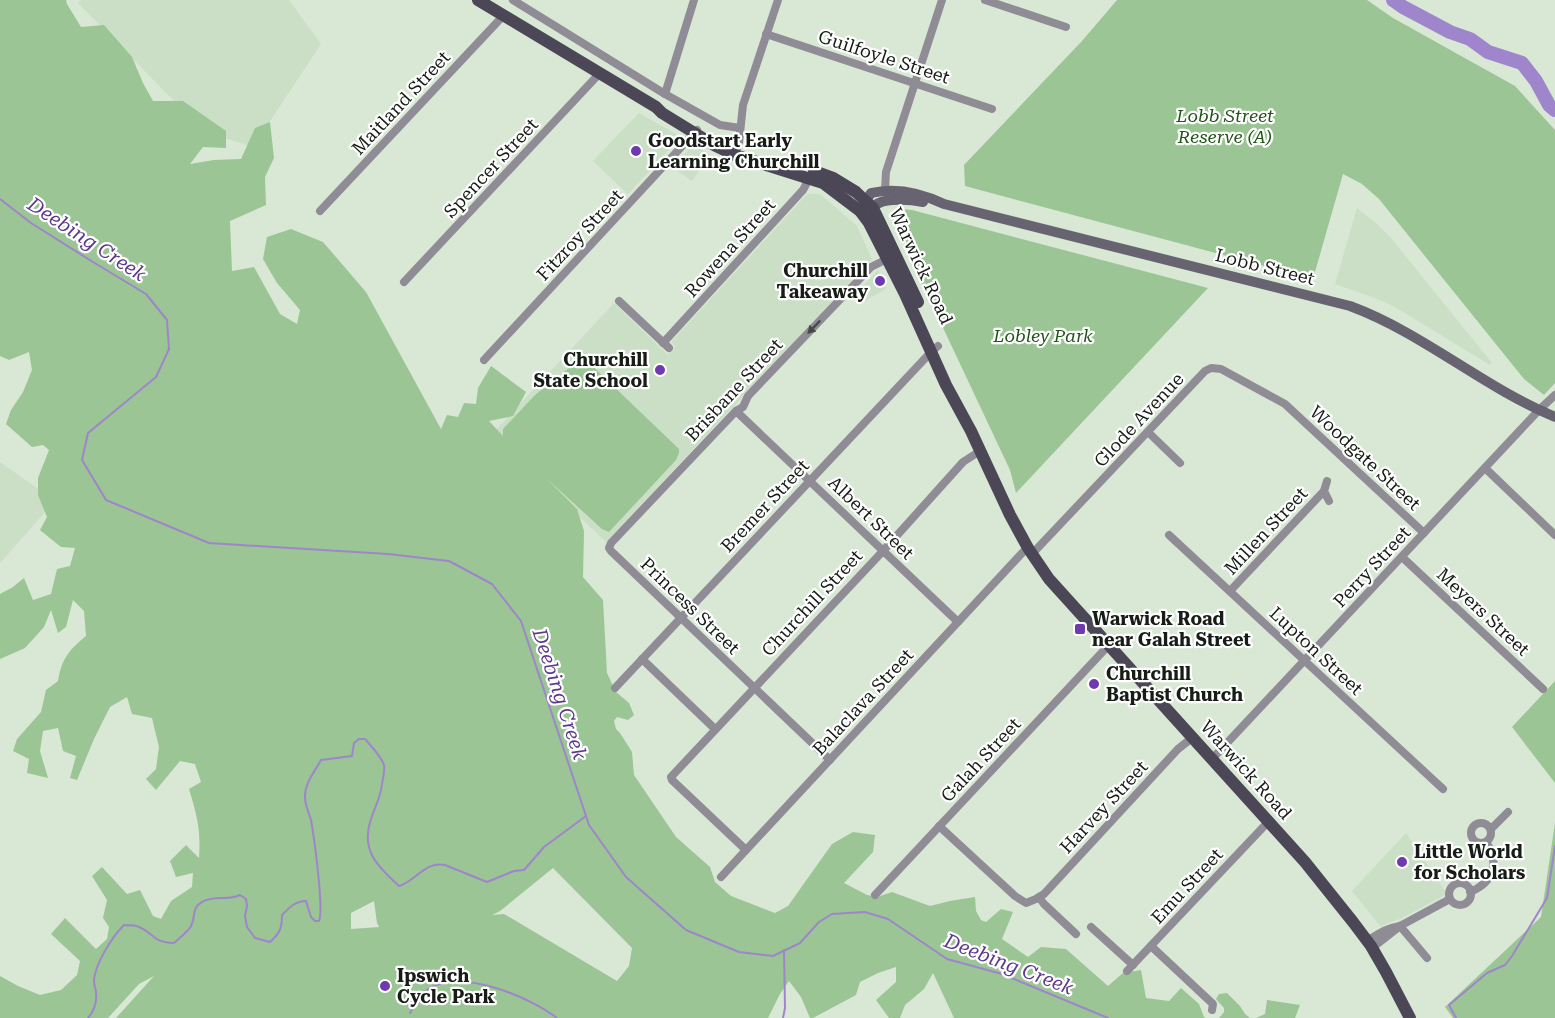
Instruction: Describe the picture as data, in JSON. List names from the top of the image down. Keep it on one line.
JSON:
{"streets":{"main road":["Warwick Road","Lobb Street"],"street":["Guilfoyle Street","Maitland Street","Spencer Street","Fitzroy Street","Rowena Street","Brisbane Street","Glode Avenue","Woodgate Street","Bremer Street","Albert Street","Millen Street","Perry Street","Churchill Street","Princess Street","Meyers Street","Lupton Street","Balaclava Street","Galah Street","Harvey Street","Emu Street"]},"crossings":[["Maitland Street","Warwick Road"],["Spencer Street","Warwick Road"],["Fitzroy Street","Warwick Road"],["Rowena Street","Warwick Road"],["Warwick Road","Lobb Street"],["Warwick Road","Brisbane Street"],["Warwick Road","Glode Avenue"],["Warwick Road","Bremer Street"],["Warwick Road","Perry Street"],["Warwick Road","Churchill Street"],["Warwick Road","Balaclava Street"],["Warwick Road","Galah Street"],["Warwick Road","Harvey Street"],["Warwick Road","Emu Street"],["Lobb Street","Perry Street"],["Brisbane Street","Albert Street"],["Brisbane Street","Princess Street"],["Glode Avenue","Woodgate Street"],["Glode Avenue","Balaclava Street"],["Woodgate Street","Perry Street"],["Bremer Street","Albert Street"],["Bremer Street","Princess Street"],["Albert Street","Churchill Street"],["Albert Street","Balaclava Street"],["Millen Street","Lupton Street"],["Perry Street","Meyers Street"],["Perry Street","Lupton Street"],["Churchill Street","Princess Street"],["Churchill Street","Balaclava Street"],["Princess Street","Balaclava Street"]],"one_way":["Brisbane Street"],"water":["Deebing Creek"],"parks":["Lobb Street Reserve (A)","Lobley Park"],"places":{"other":["Goodstart Early Learning Churchill","Churchill Takeaway","Churchill State School","Churchill Baptist Church","Little World for Scholars","Ipswich Cycle Park"],"transit":["Warwick Road near Galah Street"]}}
